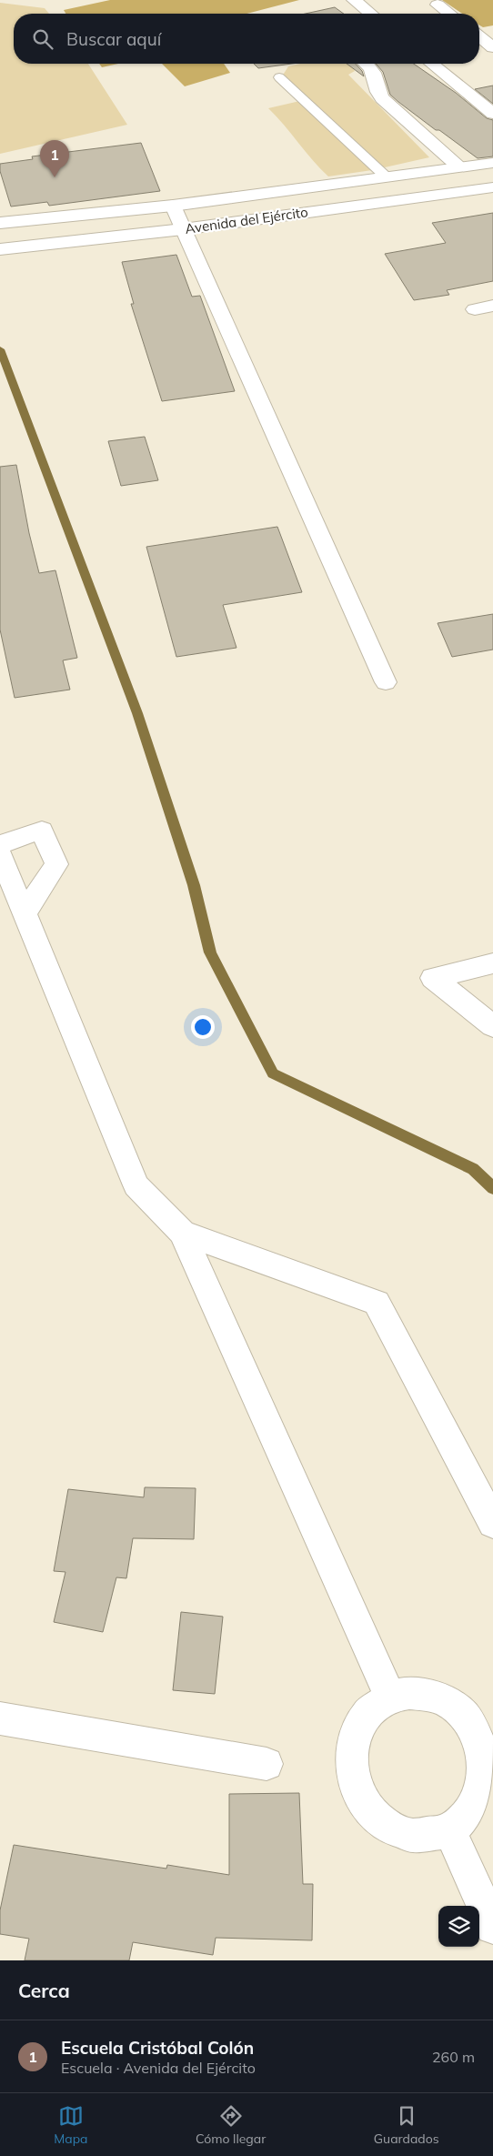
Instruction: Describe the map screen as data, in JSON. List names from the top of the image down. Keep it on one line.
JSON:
{"streets":{"street":["Avenida del Ejército"]},"page":{"search":"Buscar aquí","pins":"1","heading":"Cerca","list":[{"mark":"1","name":"Escuela Cristóbal Colón","note":"Escuela · Avenida del Ejército","value":"260 m"}],"nav":["Mapa","Cómo llegar","Guardados"]}}
